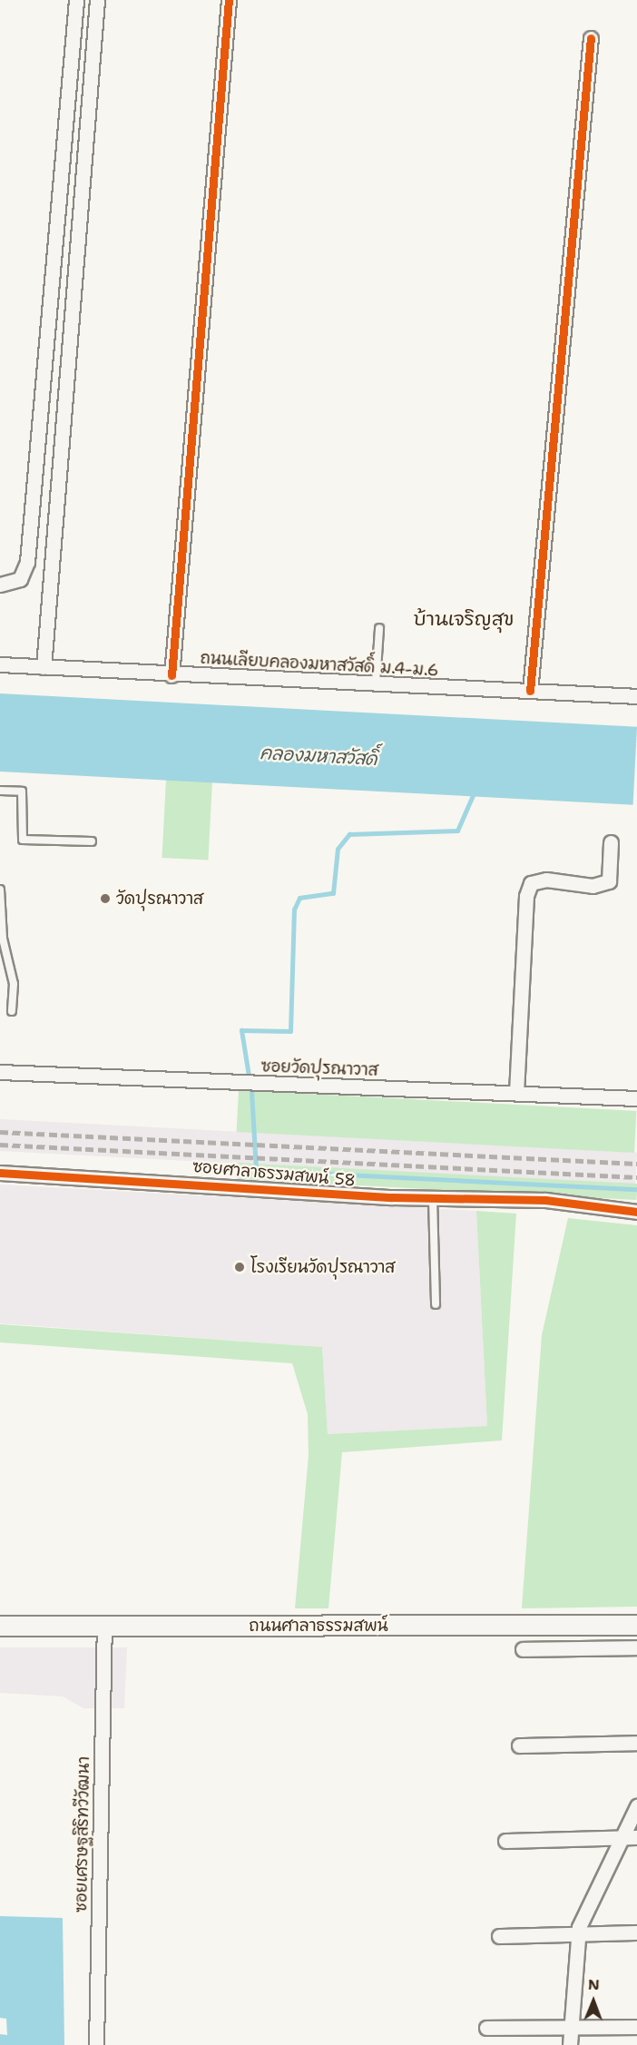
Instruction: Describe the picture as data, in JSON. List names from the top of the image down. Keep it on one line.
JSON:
{"streets":{"street":["ถนนเลียบคลองมหาสวัสดิ์ ม.4-ม.6","ซอยวัดปุรณาวาส","ซอยศาลาธรรมสพน์ 58","ถนนศาลาธรรมสพน์","ซอยเศรษฐสิริทวีวัฒนา"]},"crossings":[["ถนนศาลาธรรมสพน์","ซอยเศรษฐสิริทวีวัฒนา"]],"districts":["บ้านเจริญสุข"],"water":["คลองมหาสวัสดิ์"],"places":["วัดปุรณาวาส","โรงเรียนวัดปุรณาวาส"],"north":"top"}
